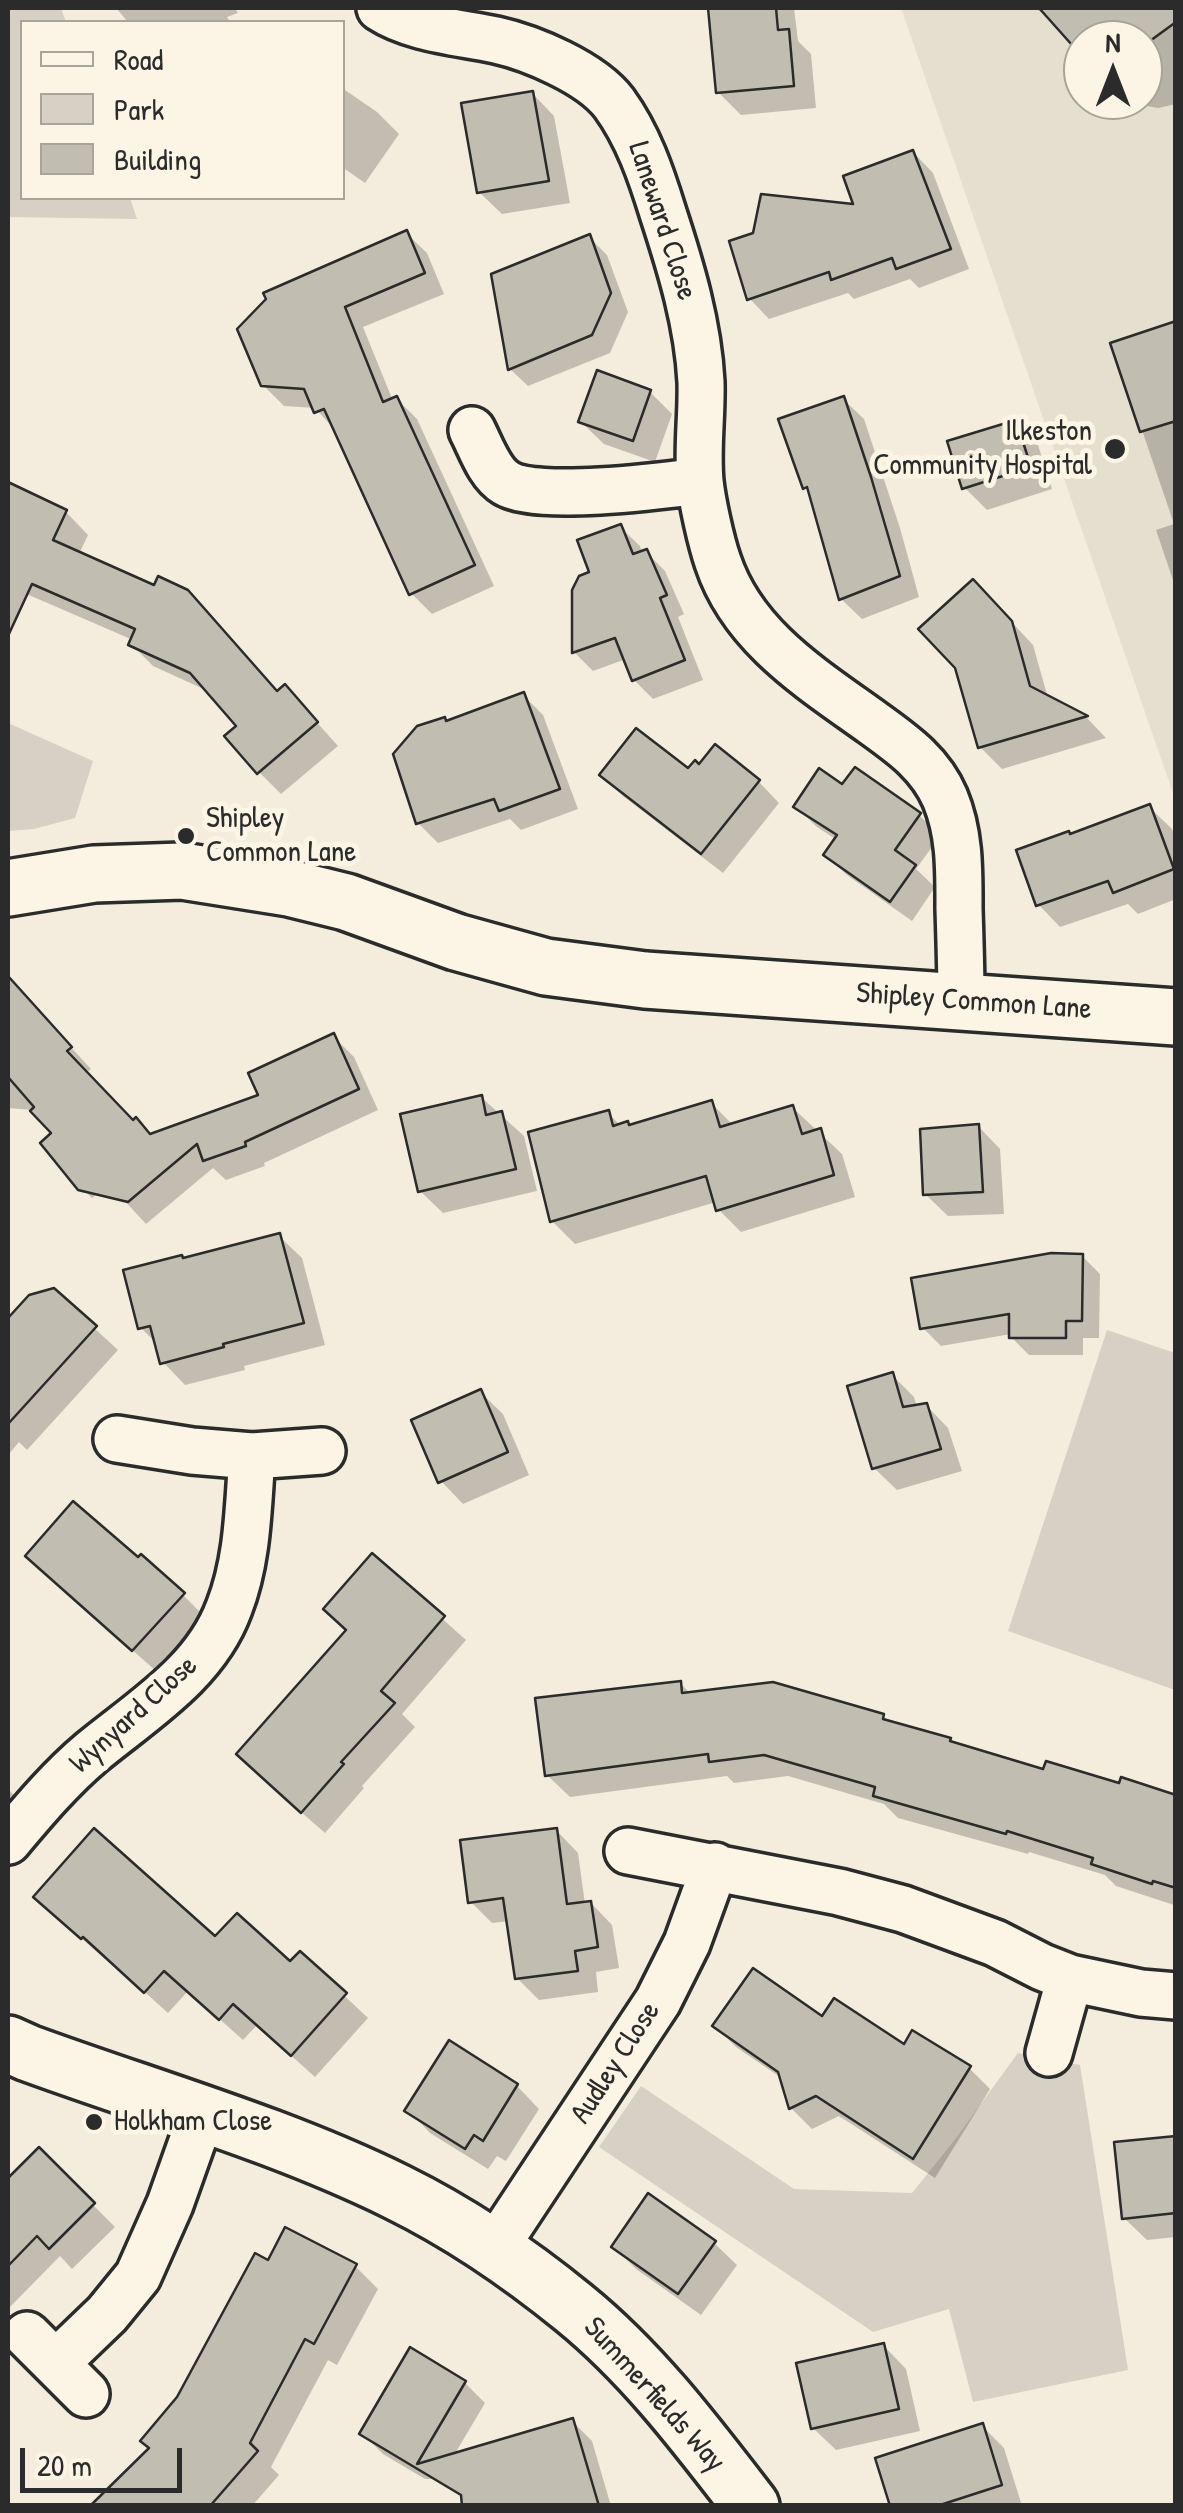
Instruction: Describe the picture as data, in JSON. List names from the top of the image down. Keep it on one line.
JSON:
{"streets":{"street":["Laneward Close","Shipley Common Lane","Wynyard Close","Audley Close","Summerfields Way"]},"crossings":[["Laneward Close","Shipley Common Lane"],["Audley Close","Summerfields Way"]],"places":["Ilkeston Community Hospital","Shipley Common Lane","Holkham Close"],"legend":["Road","Park","Building"],"scale_bar":"20 m","north":"top"}
